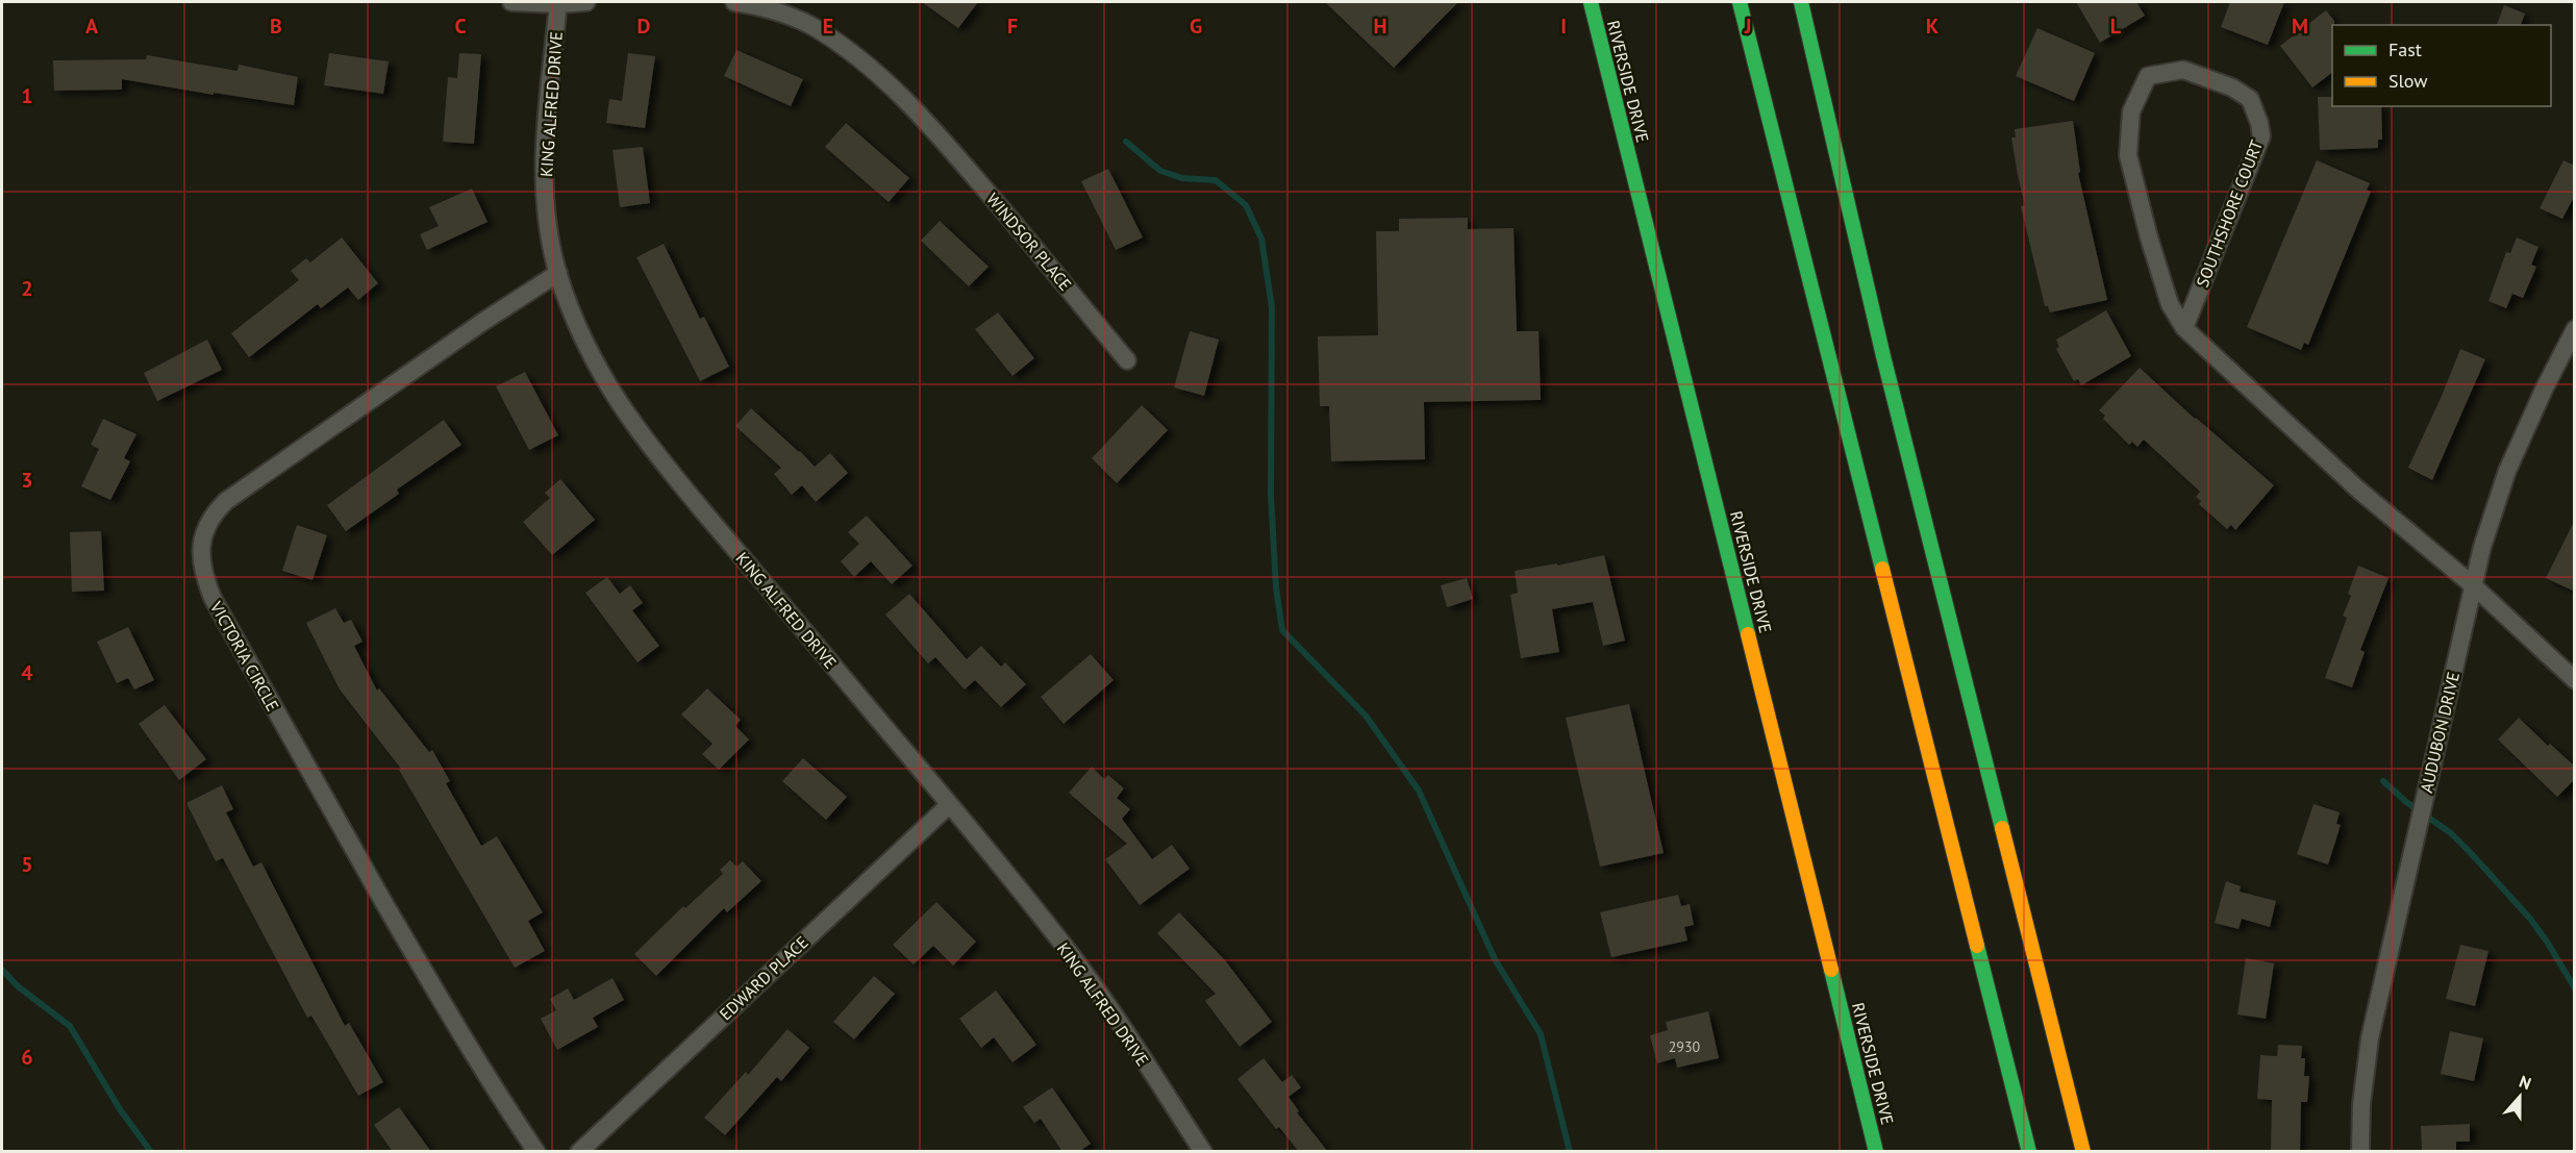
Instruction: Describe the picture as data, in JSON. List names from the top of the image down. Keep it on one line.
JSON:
{"streets":{"main road":["RIVERSIDE DRIVE"],"street":["KING ALFRED DRIVE","SOUTHSHORE COURT","WINDSOR PLACE","VICTORIA CIRCLE","AUDUBON DRIVE","EDWARD PLACE"]},"crossings":[["KING ALFRED DRIVE","VICTORIA CIRCLE"],["KING ALFRED DRIVE","EDWARD PLACE"],["SOUTHSHORE COURT","AUDUBON DRIVE"]],"house_numbers":["2930"],"legend":["Fast","Slow"],"north":"top","grid":{"columns":["A","B","C","D","E","F","G","H","I","J","K","L","M"],"rows":["1","2","3","4","5","6"]}}
